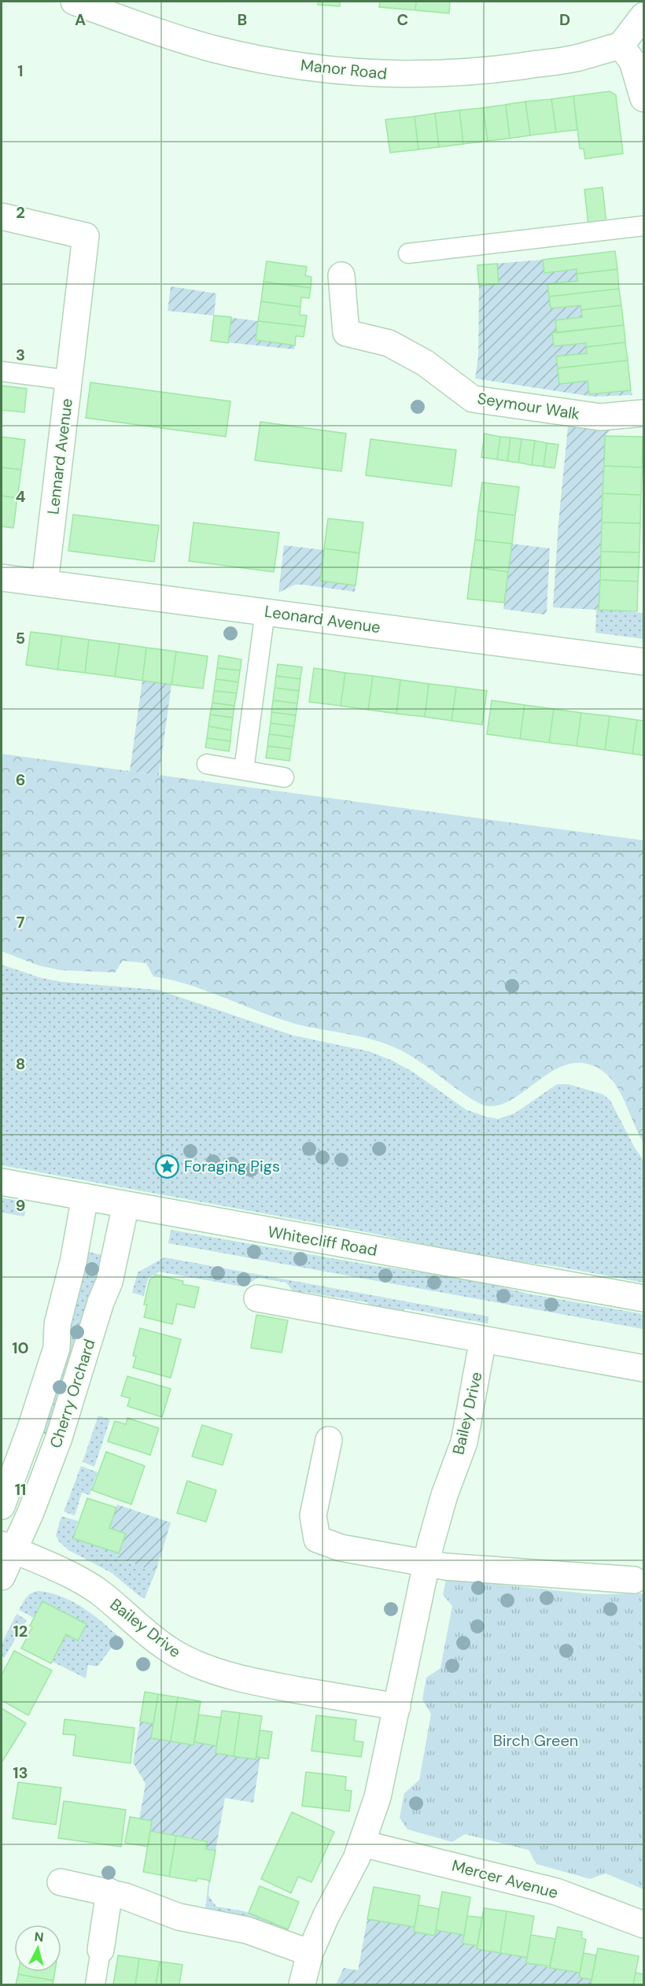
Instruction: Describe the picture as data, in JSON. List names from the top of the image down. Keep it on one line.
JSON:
{"streets":{"street":["Manor Road","Seymour Walk","Lennard Avenue","Leonard Avenue","Whitecliff Road","Cherry Orchard","Bailey Drive","Mercer Avenue"]},"crossings":[["Lennard Avenue","Leonard Avenue"],["Whitecliff Road","Cherry Orchard"],["Cherry Orchard","Bailey Drive"],["Bailey Drive","Mercer Avenue"]],"parks":["Birch Green"],"places":{"place":["Foraging Pigs"]},"north":"top","grid":{"columns":["A","B","C","D"],"rows":["1","2","3","4","5","6","7","8","9","10","11","12","13"]}}
